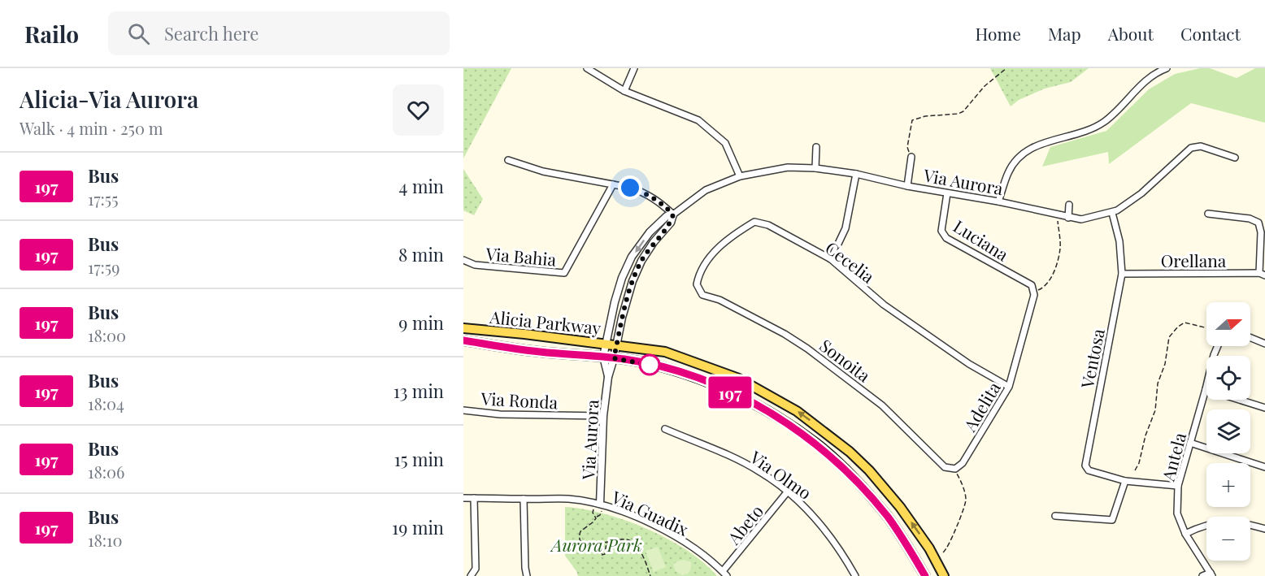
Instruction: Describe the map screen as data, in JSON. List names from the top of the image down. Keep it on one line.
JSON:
{"streets":{"main road":["Alicia Parkway"],"street":["Via Aurora","Luciana","Via Bahia","Orellana","Cecelia","Ventosa","Sonoita","Via Ronda","Adelita","Antela","Via Olmo","Via Guadix","Abeto"]},"crossings":[["Via Aurora","Luciana"],["Via Aurora","Alicia Parkway"],["Via Aurora","Ventosa"],["Via Aurora","Via Ronda"],["Via Aurora","Via Guadix"],["Luciana","Adelita"],["Orellana","Ventosa"],["Cecelia","Sonoita"],["Cecelia","Adelita"],["Sonoita","Adelita"],["Via Olmo","Abeto"],["Via Guadix","Abeto"]],"parks":["Aurora Park"],"lines":["bus line 197"],"north":"right","page":{"header":"Railo","search":"Search here","nav":["Home","Map","About","Contact"],"heading":["Alicia-Via Aurora","Walk · 4 min · 250 m"],"on_map":"197","list":[{"mark":"197","name":"Bus","note":"17:55","value":"4 min"},{"mark":"197","name":"Bus","note":"17:59","value":"8 min"},{"mark":"197","name":"Bus","note":"18:00","value":"9 min"},{"mark":"197","name":"Bus","note":"18:04","value":"13 min"},{"mark":"197","name":"Bus","note":"18:06","value":"15 min"},{"mark":"197","name":"Bus","note":"18:10","value":"19 min"}],"map_buttons":["+","−"]}}
